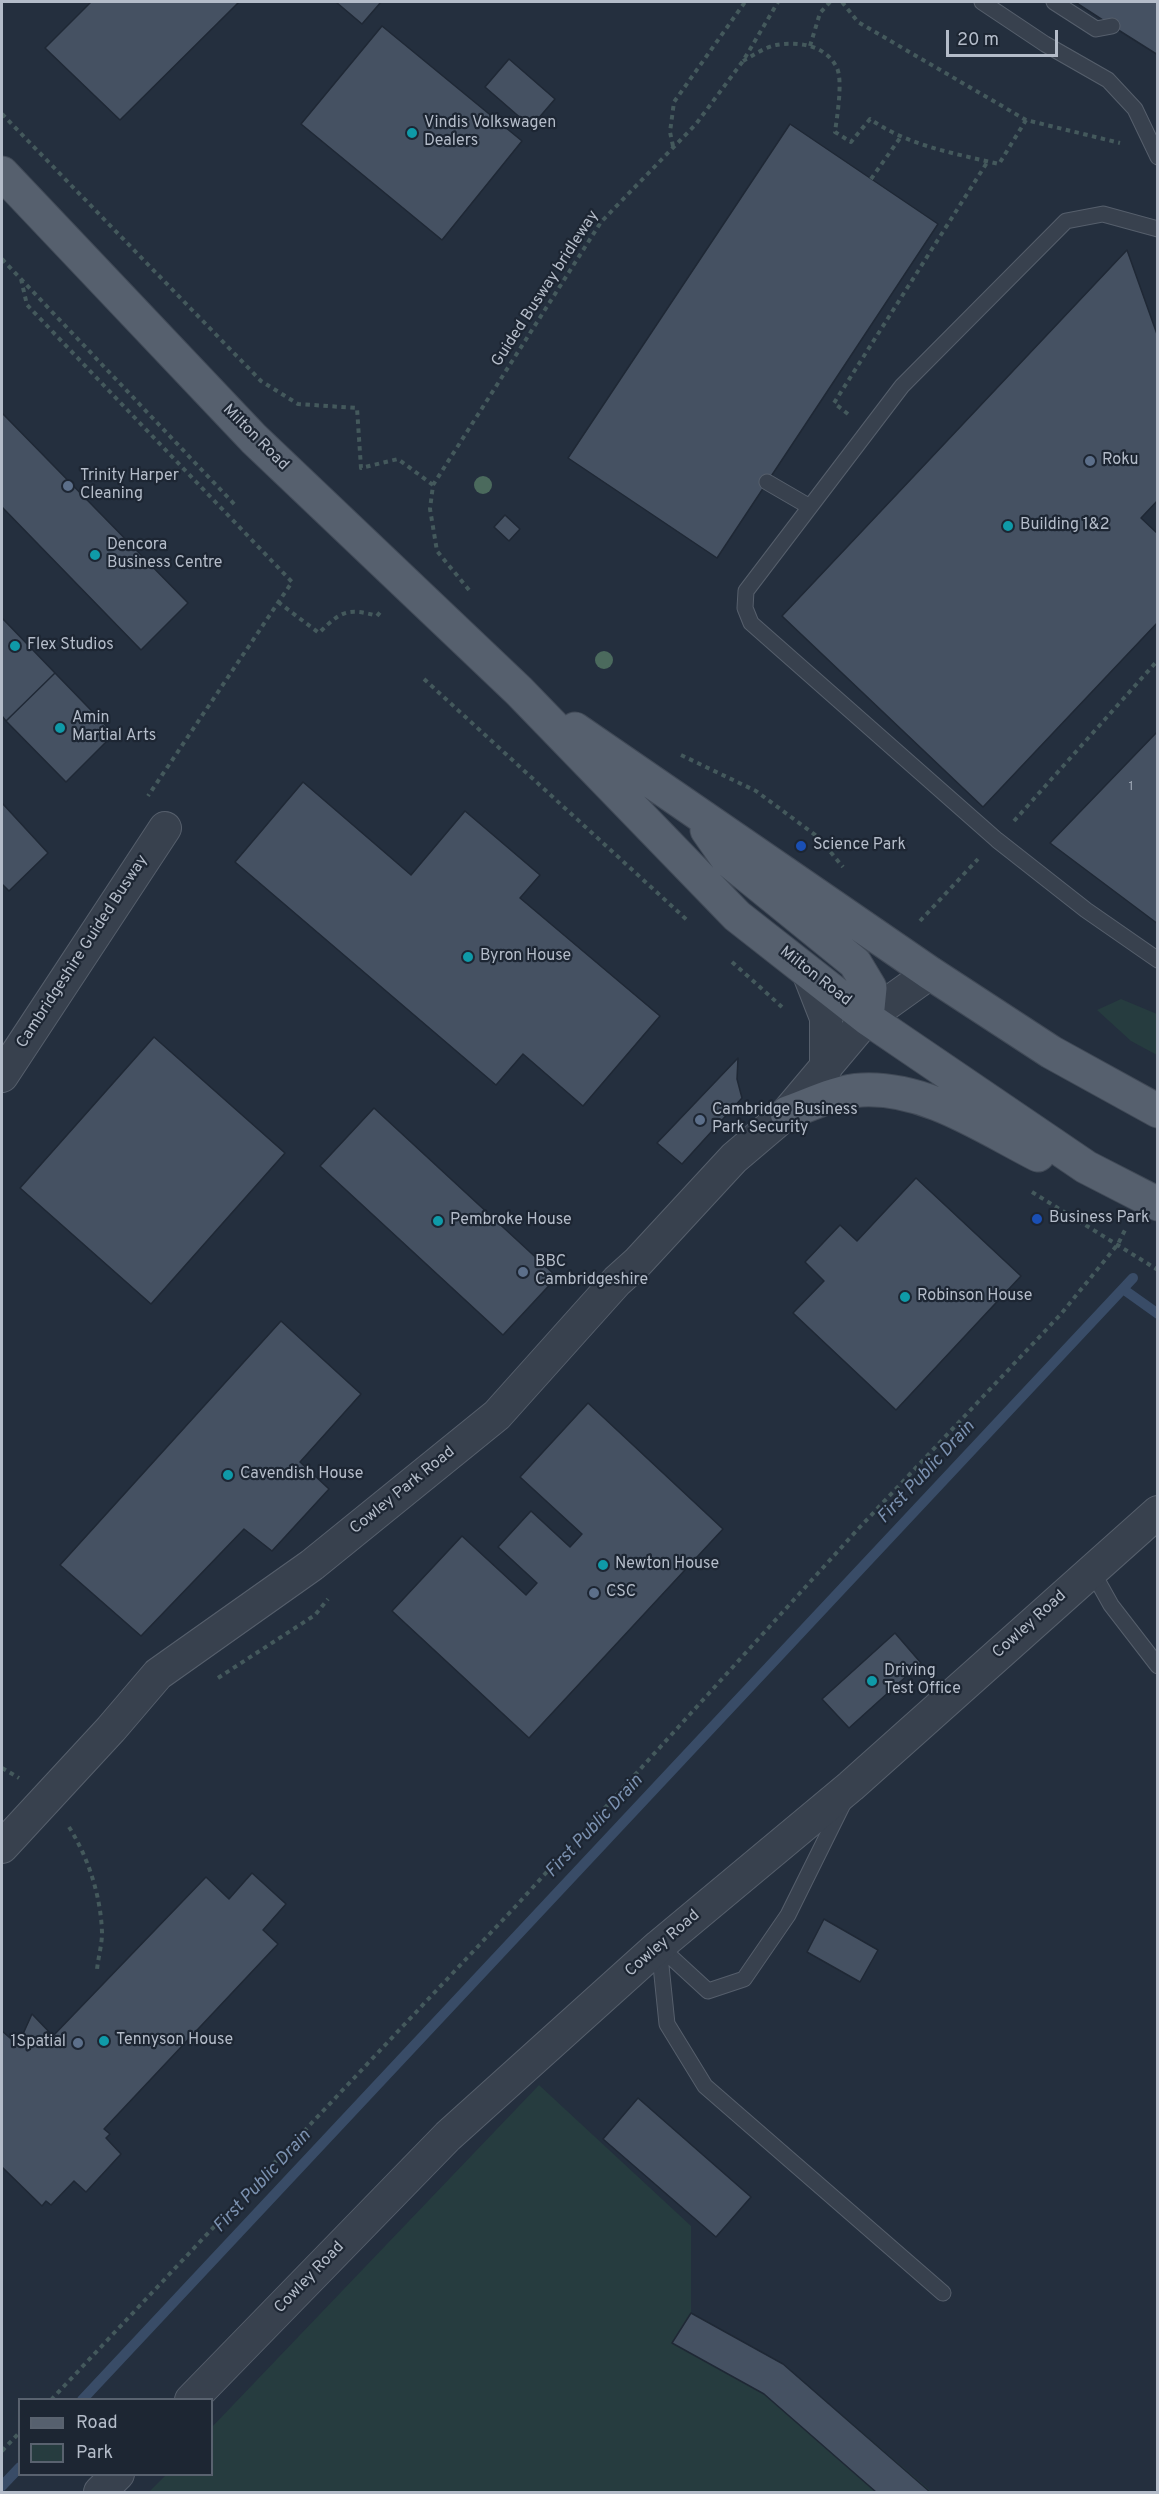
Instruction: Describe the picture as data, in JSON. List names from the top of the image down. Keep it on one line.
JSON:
{"streets":{"main road":["Milton Road"],"street":["Cambridgeshire Guided Busway","Cowley Park Road","Cowley Road"],"path":["Guided Busway bridleway"]},"crossings":[["Milton Road","Cowley Park Road"]],"water":["First Public Drain"],"places":["Vindis Volkswagen Dealers","Roku","Trinity Harper Cleaning","Building 1&2","Dencora Business Centre","Flex Studios","Amin Martial Arts","Science Park","Byron House","Cambridge Business Park Security","Business Park","Pembroke House","BBC Cambridgeshire","Robinson House","Cavendish House","Newton House","CSC","Driving Test Office","Tennyson House","1Spatial"],"house_numbers":["1"],"legend":["Road","Park"],"scale_bar":"20 m"}
